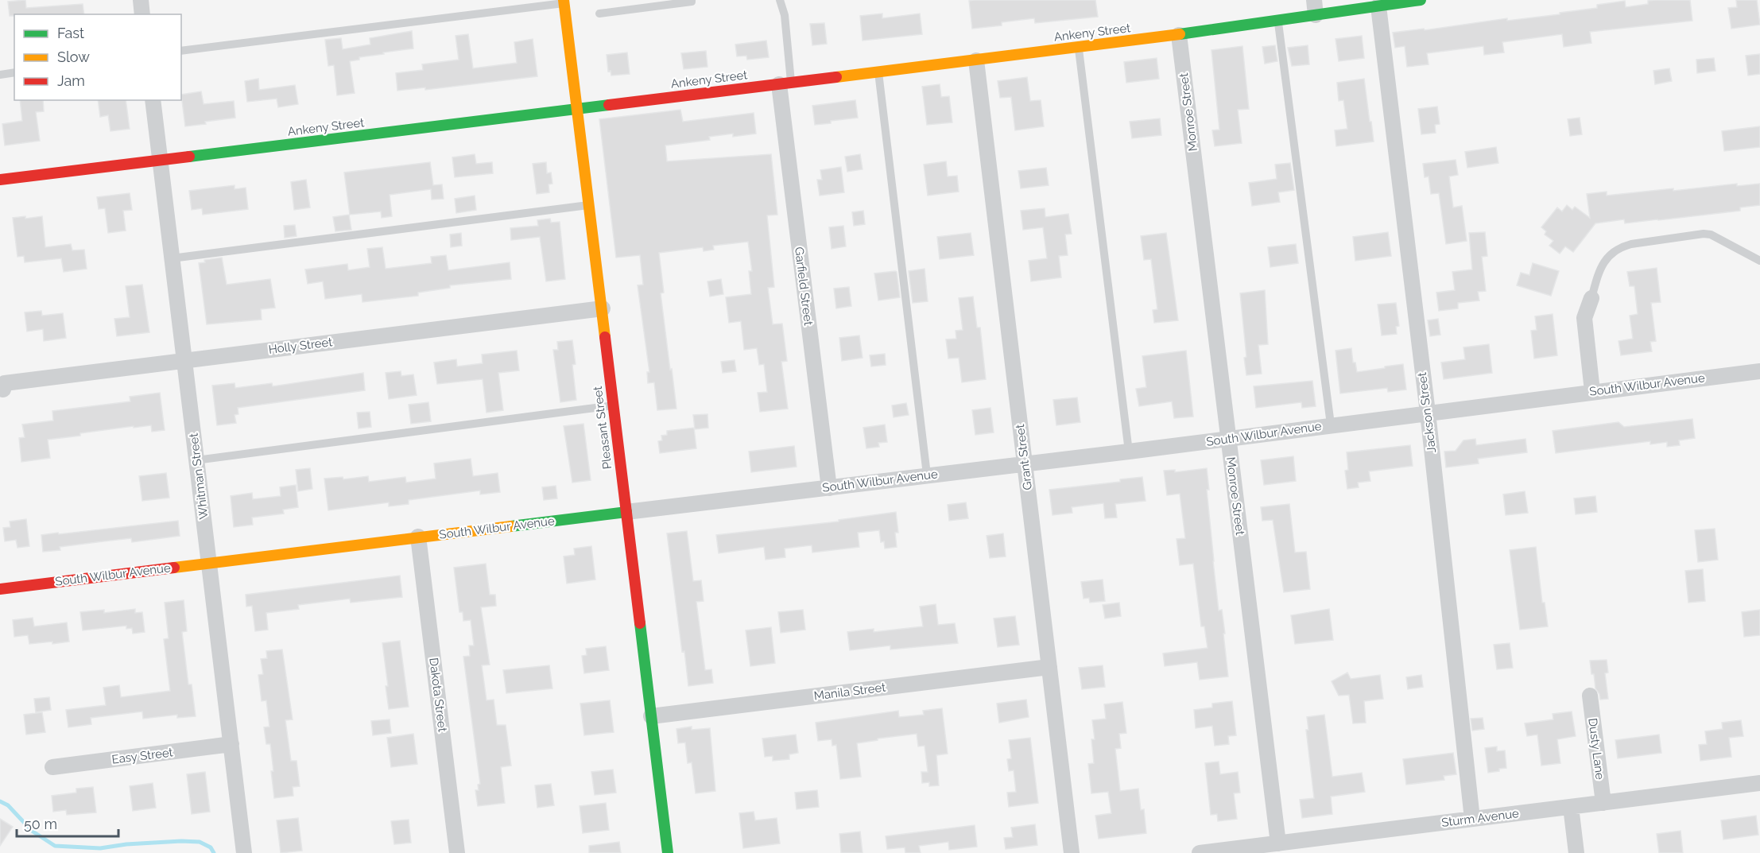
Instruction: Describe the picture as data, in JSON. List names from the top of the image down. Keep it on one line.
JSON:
{"streets":{"main road":["Ankeny Street","South Wilbur Avenue","Pleasant Street"],"street":["Monroe Street","Garfield Street","Holly Street","Jackson Street","Grant Street","Whitman Street","Manila Street","Dakota Street","Dusty Lane","Easy Street","Sturm Avenue"]},"crossings":[["Ankeny Street","Monroe Street"],["Ankeny Street","Garfield Street"],["Ankeny Street","Jackson Street"],["Ankeny Street","Pleasant Street"],["Ankeny Street","Grant Street"],["Ankeny Street","Whitman Street"],["Monroe Street","South Wilbur Avenue"],["Monroe Street","Sturm Avenue"],["Garfield Street","South Wilbur Avenue"],["Holly Street","Pleasant Street"],["Holly Street","Whitman Street"],["South Wilbur Avenue","Jackson Street"],["South Wilbur Avenue","Pleasant Street"],["South Wilbur Avenue","Grant Street"],["South Wilbur Avenue","Whitman Street"],["South Wilbur Avenue","Dakota Street"],["Jackson Street","Sturm Avenue"],["Pleasant Street","Manila Street"],["Grant Street","Manila Street"],["Whitman Street","Easy Street"],["Dusty Lane","Sturm Avenue"]],"legend":["Fast","Slow","Jam"],"scale_bar":"50 m"}
